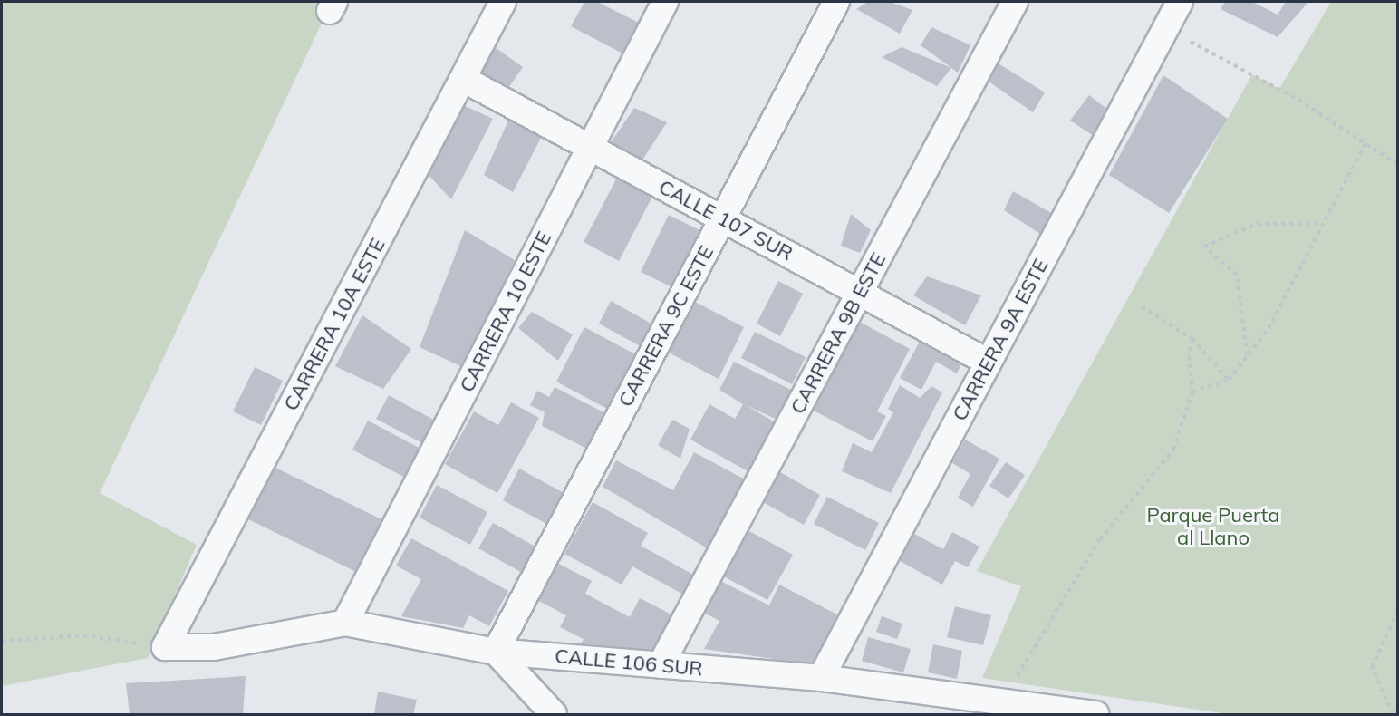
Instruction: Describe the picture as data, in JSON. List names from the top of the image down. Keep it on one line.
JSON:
{"streets":{"street":["CALLE 107 SUR","CARRERA 10 ESTE","CARRERA 10A ESTE","CARRERA 9C ESTE","CARRERA 9B ESTE","CARRERA 9A ESTE","CALLE 106 SUR"]},"crossings":[["CALLE 107 SUR","CARRERA 10 ESTE"],["CALLE 107 SUR","CARRERA 10A ESTE"],["CALLE 107 SUR","CARRERA 9C ESTE"],["CALLE 107 SUR","CARRERA 9B ESTE"],["CALLE 107 SUR","CARRERA 9A ESTE"],["CARRERA 10 ESTE","CALLE 106 SUR"],["CARRERA 10A ESTE","CALLE 106 SUR"],["CARRERA 9C ESTE","CALLE 106 SUR"],["CARRERA 9B ESTE","CALLE 106 SUR"],["CARRERA 9A ESTE","CALLE 106 SUR"]],"parks":["Parque Puerta al Llano"]}
